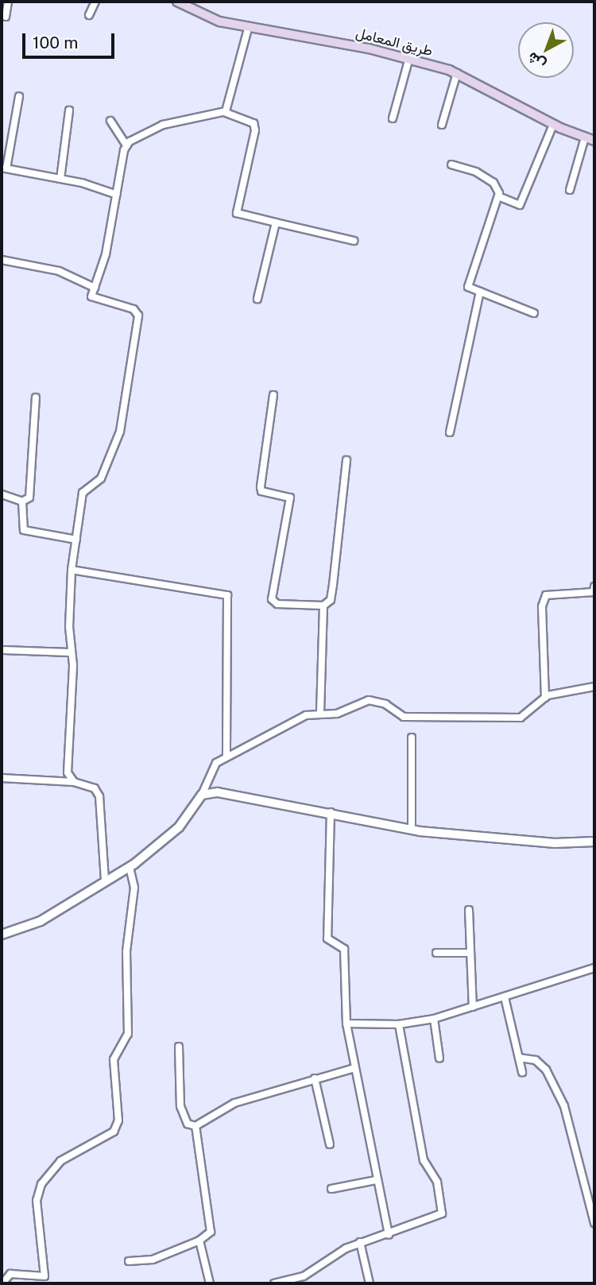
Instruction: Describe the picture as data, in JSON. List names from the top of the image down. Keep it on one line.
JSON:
{"streets":{"main road":["طريق المعامل"]},"scale_bar":"100 m","north":"bottom left"}
